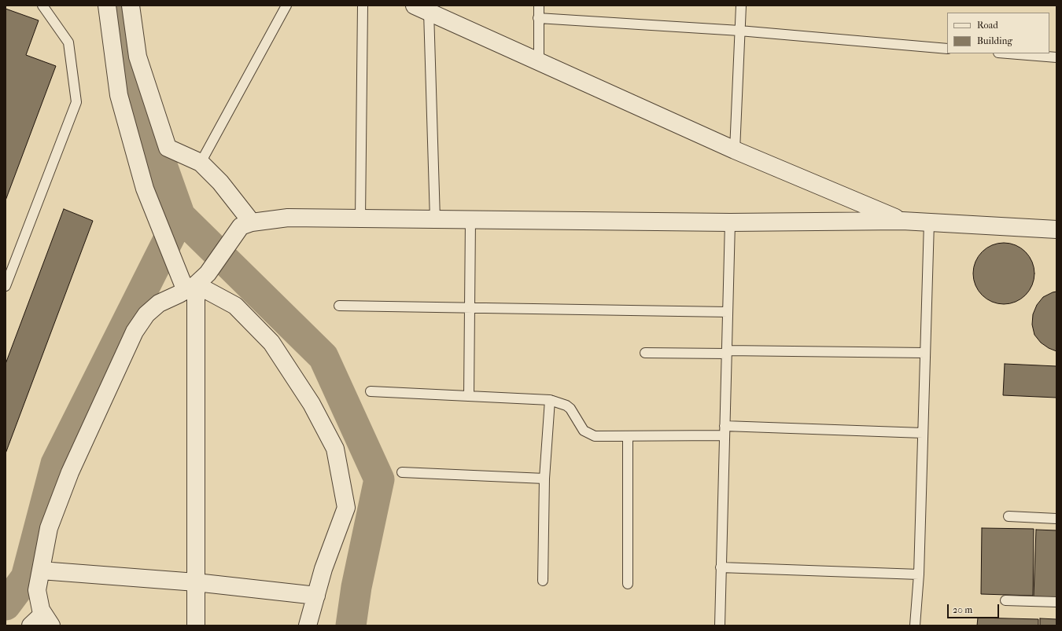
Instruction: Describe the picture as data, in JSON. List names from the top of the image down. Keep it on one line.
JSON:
{"legend":["Road","Building"],"scale_bar":"20 m"}
